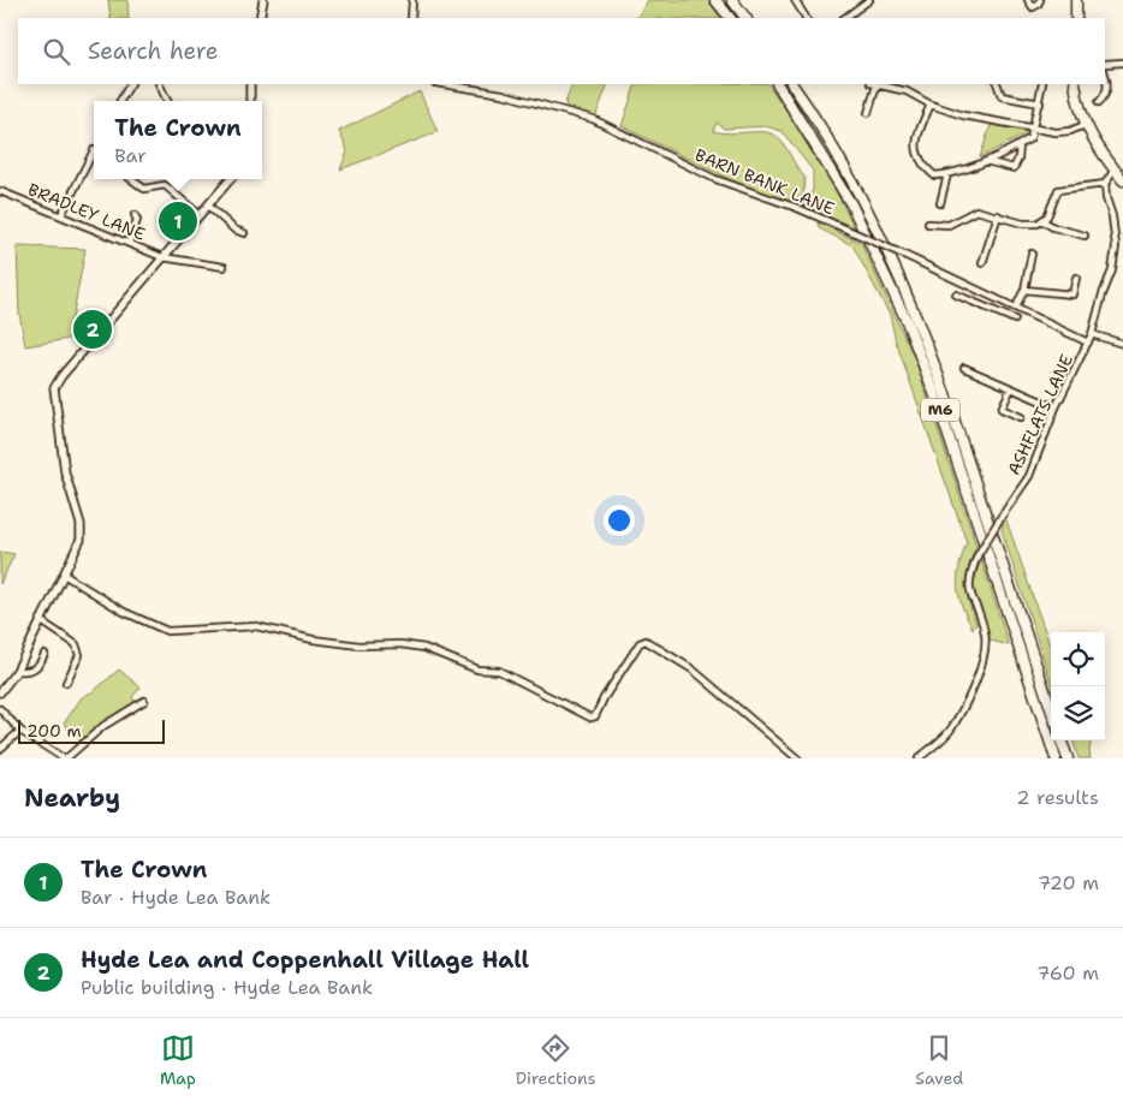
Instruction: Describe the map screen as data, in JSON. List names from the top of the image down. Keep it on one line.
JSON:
{"streets":{"highway":["M6"],"street":["BARN BANK LANE","BRADLEY LANE","ASHFLATS LANE"]},"crossings":[["BARN BANK LANE","ASHFLATS LANE"]],"scale_bar":"200 m","page":{"search":"Search here","popup":["The Crown","Bar"],"pins":["1","2"],"scale":"200 m","heading":["Nearby","2 results"],"list":[{"mark":"1","name":"The Crown","note":"Bar · Hyde Lea Bank","value":"720 m"},{"mark":"2","name":"Hyde Lea and Coppenhall Village Hall","note":"Public building · Hyde Lea Bank","value":"760 m"}],"nav":["Map","Directions","Saved"]}}
